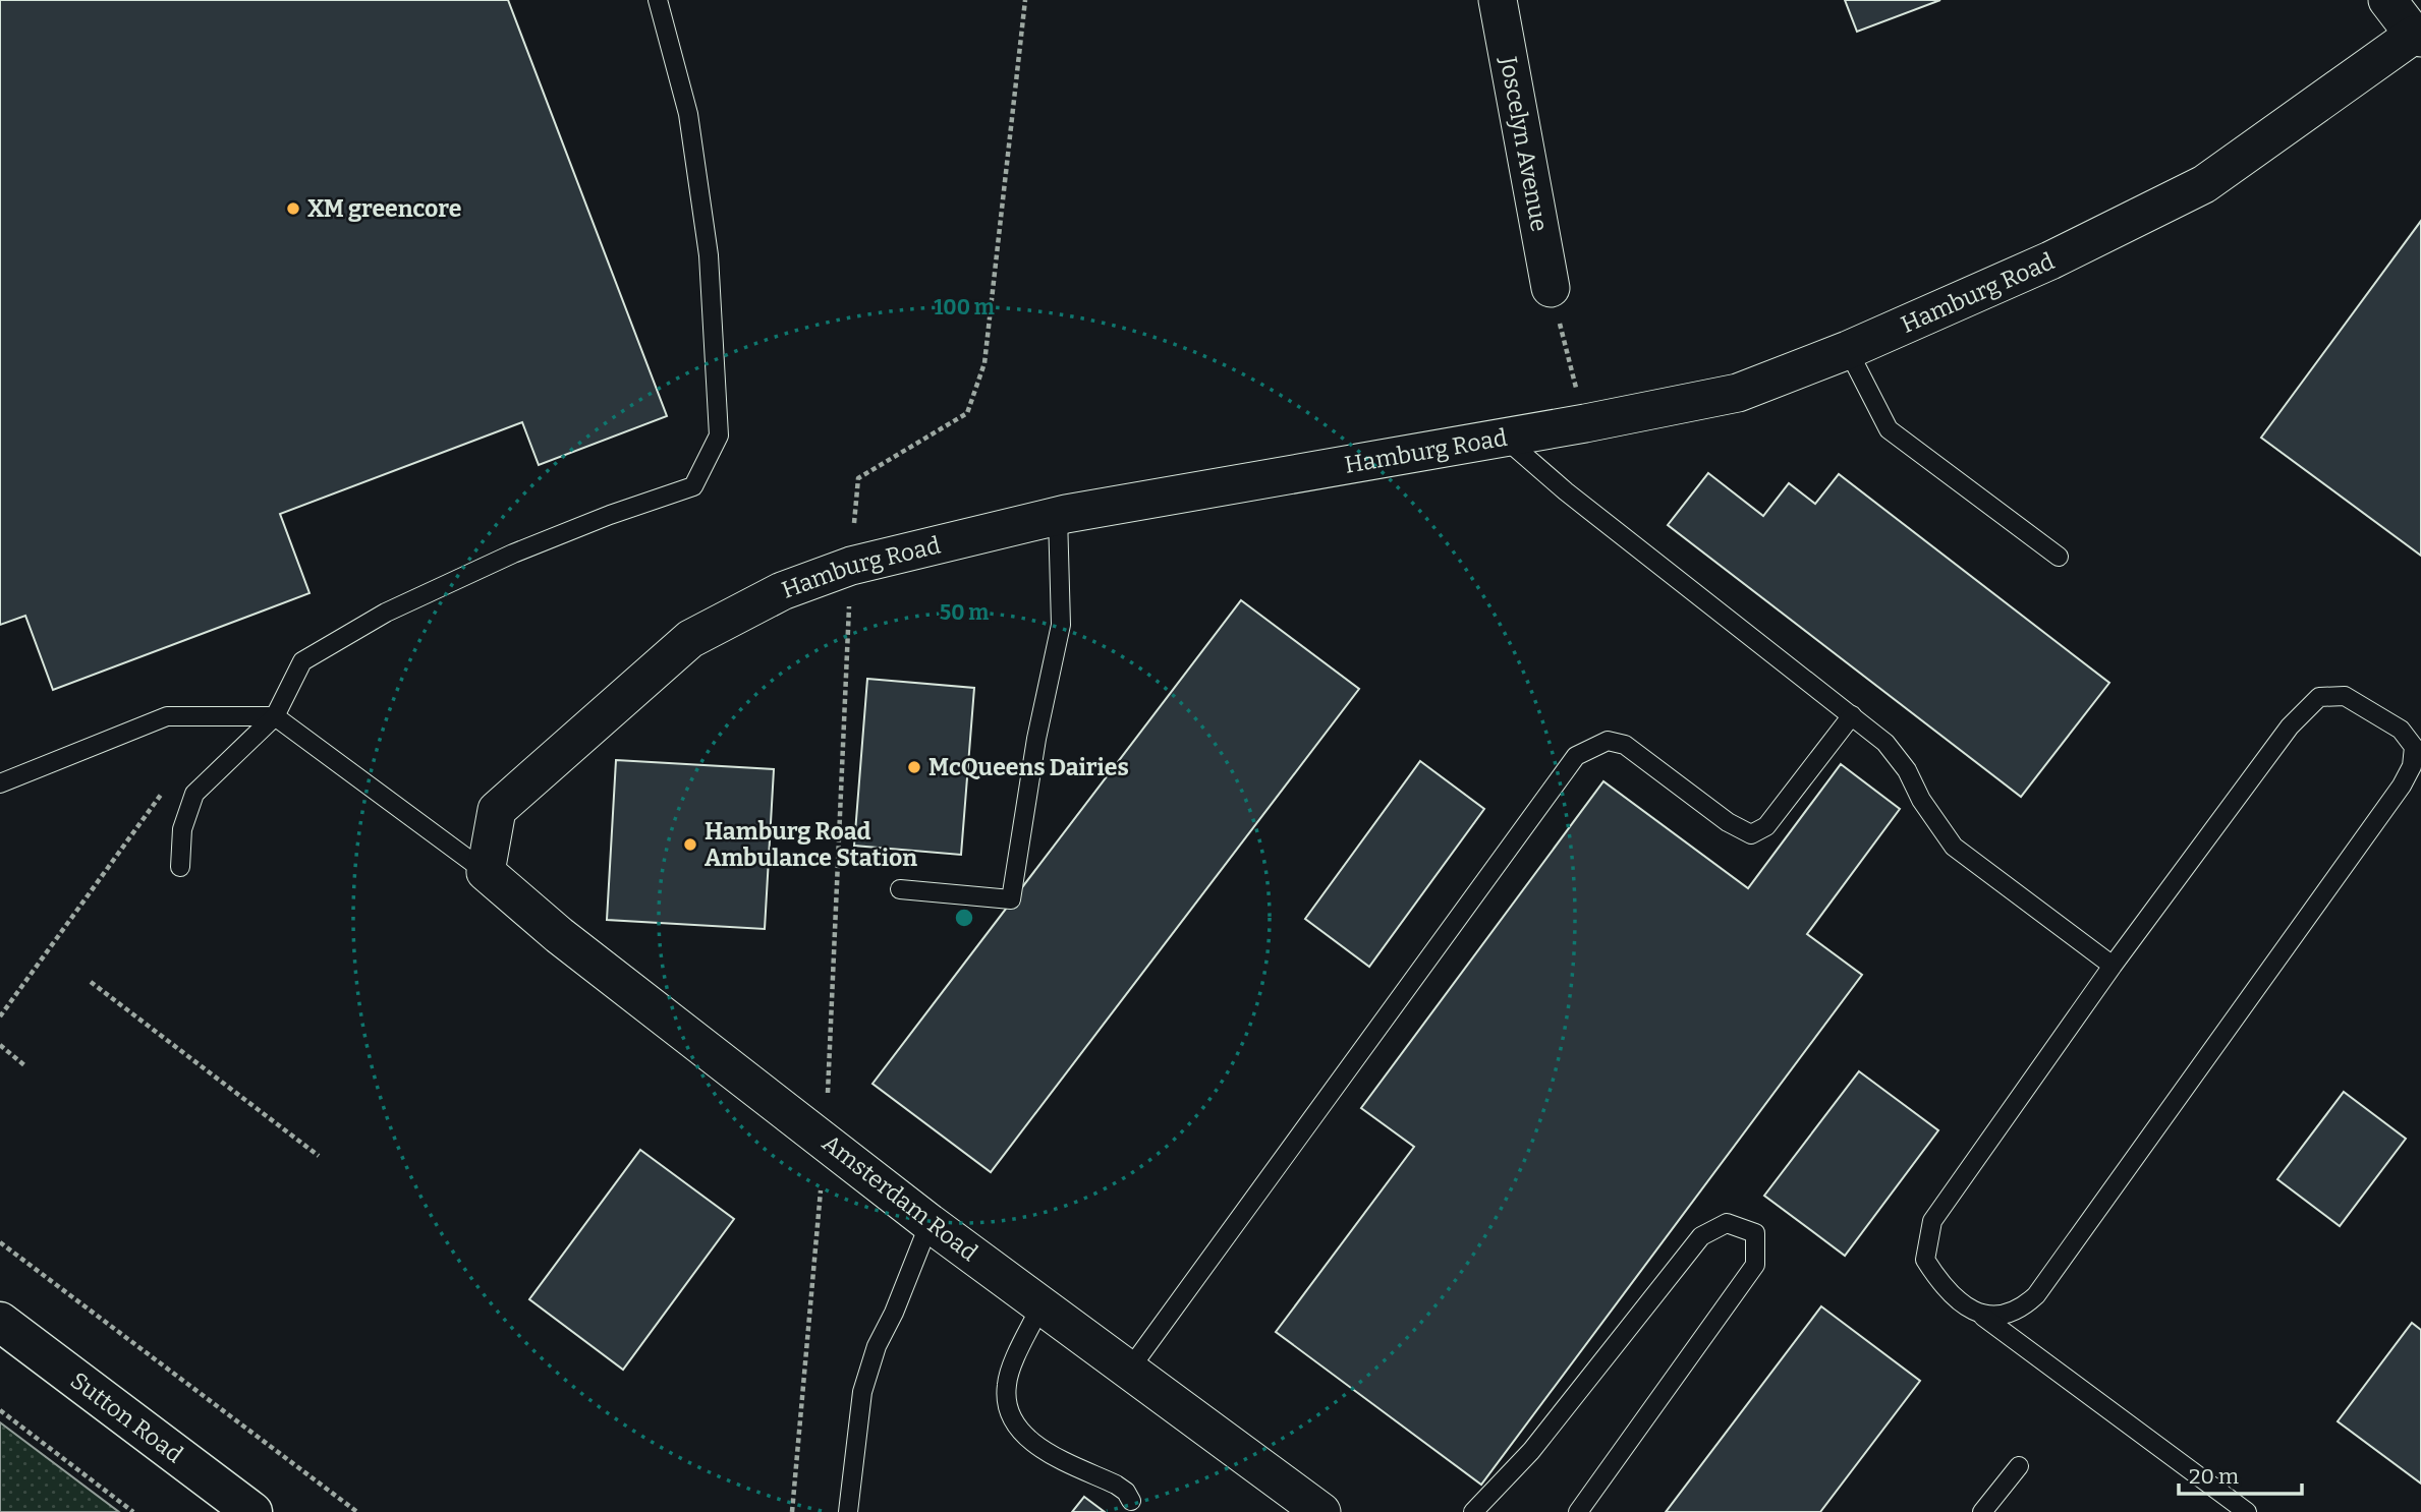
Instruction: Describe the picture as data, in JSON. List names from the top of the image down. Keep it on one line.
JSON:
{"streets":{"street":["Joscelyn Avenue","Hamburg Road","Amsterdam Road","Sutton Road"]},"crossings":[["Hamburg Road","Amsterdam Road"]],"places":["XM greencore","McQueens Dairies","Hamburg Road Ambulance Station"],"scale_bar":"20 m","rings":["100 m","50 m"]}
